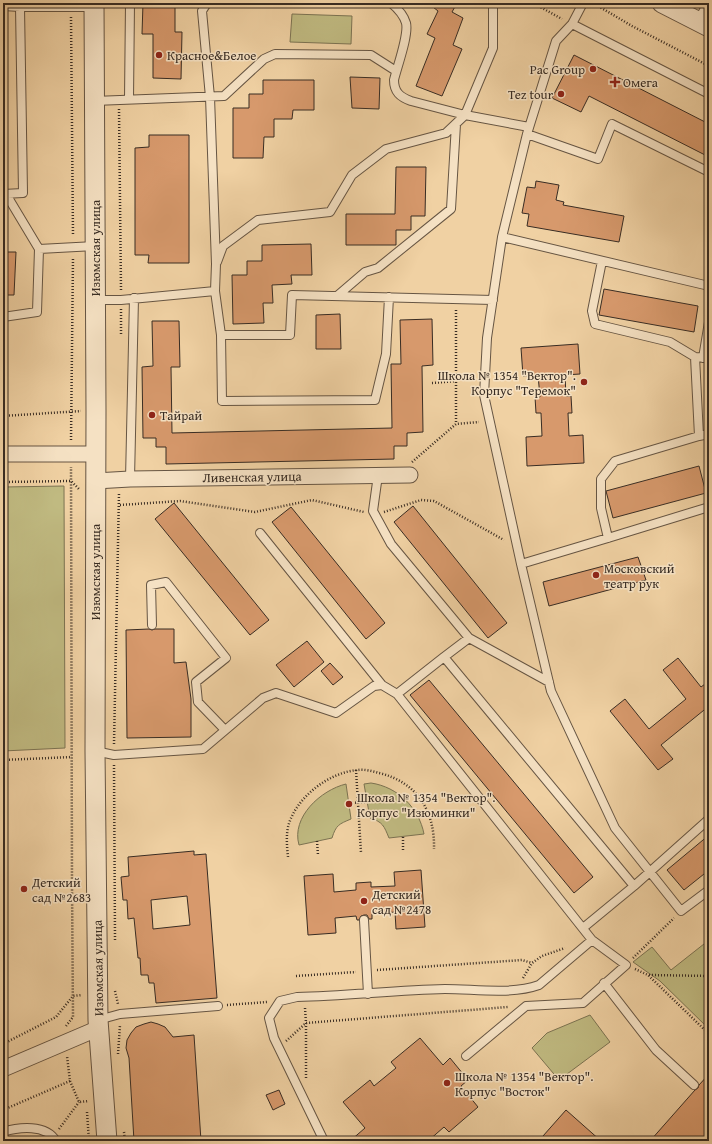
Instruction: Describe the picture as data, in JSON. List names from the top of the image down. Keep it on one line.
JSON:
{"streets":{"street":["Изюмская улица","Ливенская улица"]},"crossings":[["Изюмская улица","Ливенская улица"]],"places":{"other":["Красное&Белое","Pac Group","Tez tour","Школа № 1354 \"Вектор\". Корпус \"Теремок\"","Тайрай","Московский театр рук","Школа № 1354 \"Вектор\". Корпус \"Изюминки\"","Детский сад №2683","Детский сад №2478","Школа № 1354 \"Вектор\". Корпус \"Восток\""],"health":["Омега"]}}
